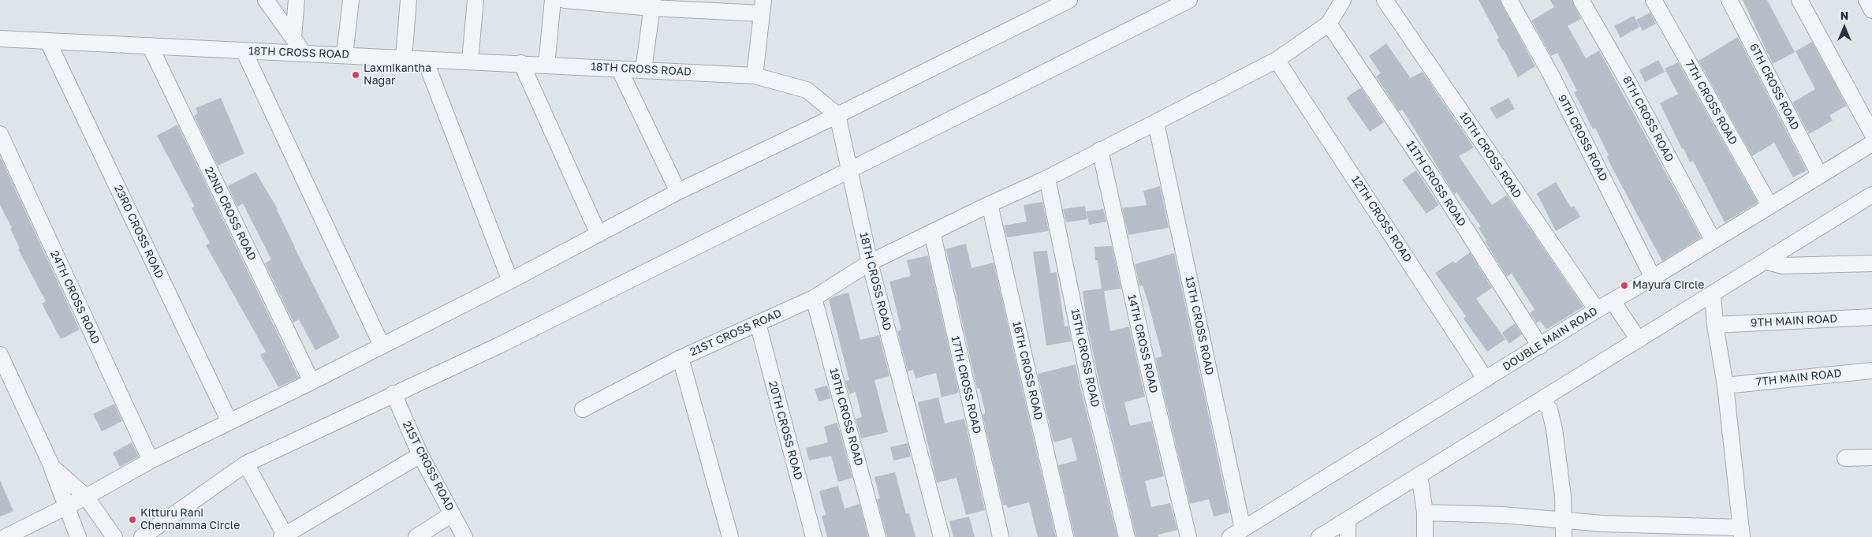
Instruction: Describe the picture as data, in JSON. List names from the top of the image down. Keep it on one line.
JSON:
{"streets":{"street":["18TH CROSS ROAD","6TH CROSS ROAD","7TH CROSS ROAD","8TH CROSS ROAD","9TH CROSS ROAD","10TH CROSS ROAD","11TH CROSS ROAD","22ND CROSS ROAD","12TH CROSS ROAD","23RD CROSS ROAD","24TH CROSS ROAD","9TH MAIN ROAD","13TH CROSS ROAD","21ST CROSS ROAD","DOUBLE MAIN ROAD","14TH CROSS ROAD","15TH CROSS ROAD","16TH CROSS ROAD","7TH MAIN ROAD","17TH CROSS ROAD","19TH CROSS ROAD","20TH CROSS ROAD"]},"crossings":[["18TH CROSS ROAD","22ND CROSS ROAD"],["18TH CROSS ROAD","23RD CROSS ROAD"],["18TH CROSS ROAD","21ST CROSS ROAD"],["6TH CROSS ROAD","DOUBLE MAIN ROAD"],["7TH CROSS ROAD","DOUBLE MAIN ROAD"],["8TH CROSS ROAD","DOUBLE MAIN ROAD"],["9TH CROSS ROAD","DOUBLE MAIN ROAD"],["10TH CROSS ROAD","DOUBLE MAIN ROAD"],["11TH CROSS ROAD","21ST CROSS ROAD"],["11TH CROSS ROAD","DOUBLE MAIN ROAD"],["12TH CROSS ROAD","21ST CROSS ROAD"],["12TH CROSS ROAD","DOUBLE MAIN ROAD"],["13TH CROSS ROAD","21ST CROSS ROAD"],["13TH CROSS ROAD","DOUBLE MAIN ROAD"],["21ST CROSS ROAD","14TH CROSS ROAD"],["21ST CROSS ROAD","15TH CROSS ROAD"],["21ST CROSS ROAD","16TH CROSS ROAD"],["21ST CROSS ROAD","17TH CROSS ROAD"],["21ST CROSS ROAD","19TH CROSS ROAD"],["21ST CROSS ROAD","20TH CROSS ROAD"]],"places":["Laxmikantha Nagar","Mayura Circle","Kitturu Rani Chennamma Circle"],"north":"top"}
